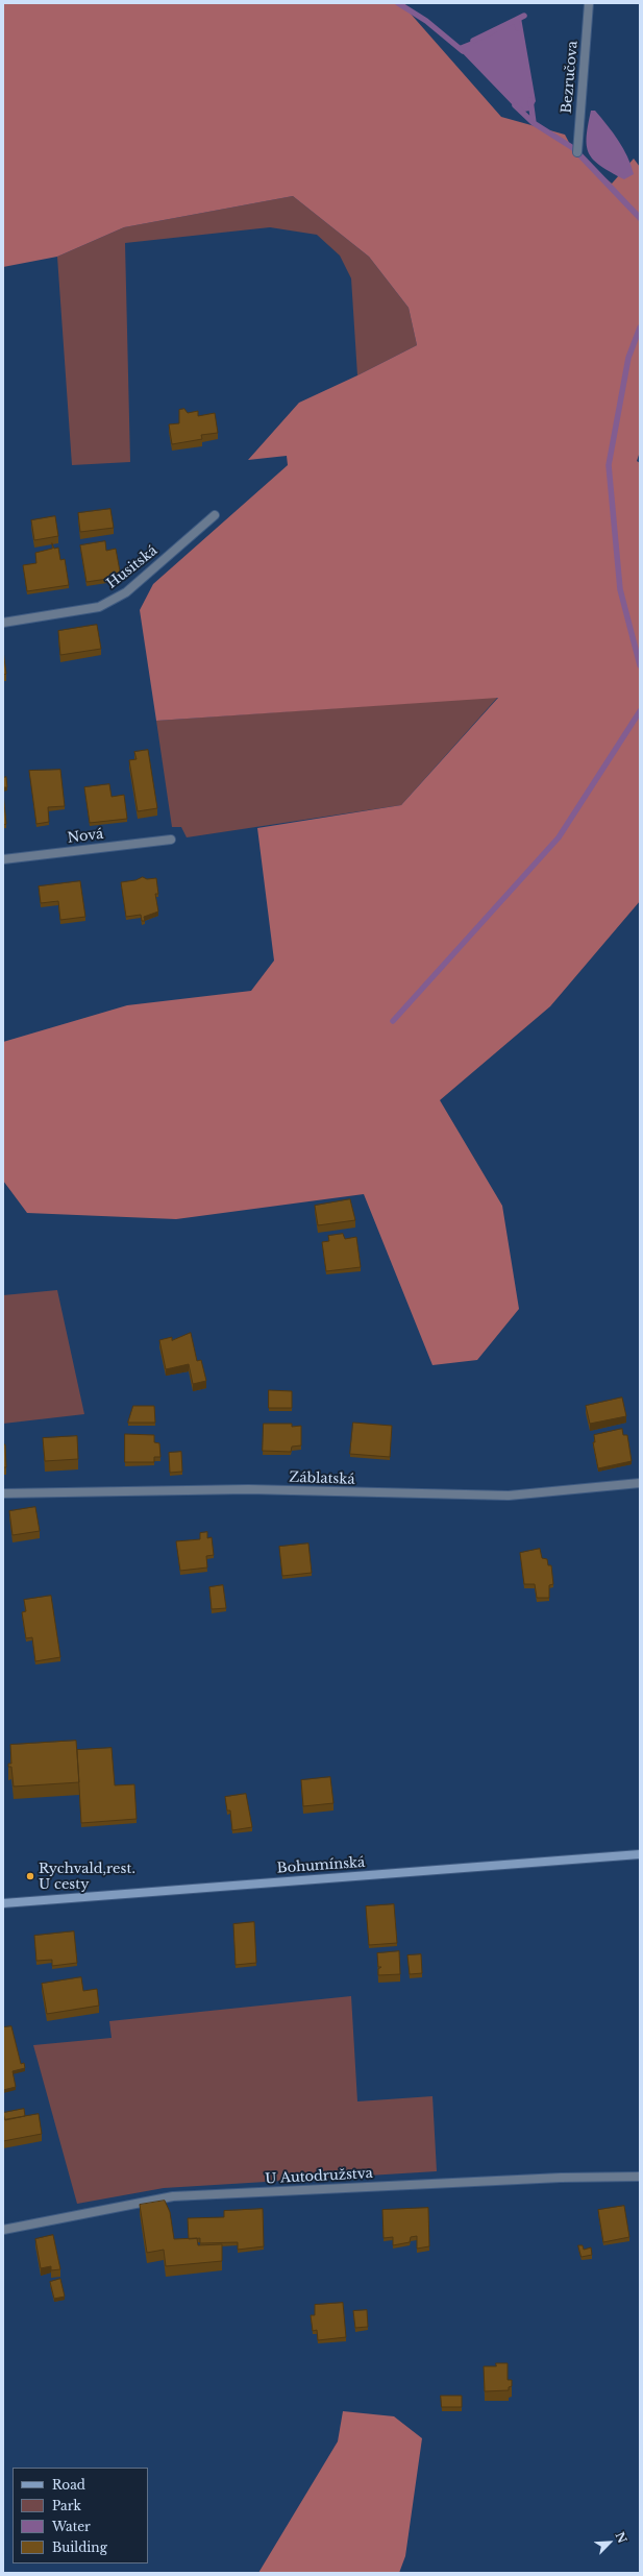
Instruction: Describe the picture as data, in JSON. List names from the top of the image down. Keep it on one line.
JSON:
{"streets":{"main road":["Bohumínská"],"street":["Bezručova","Husitská","Nová","Záblatská","U Autodružstva"]},"places":["Rychvald,rest. U cesty"],"legend":["Road","Park","Water","Building"],"north":"top right"}
